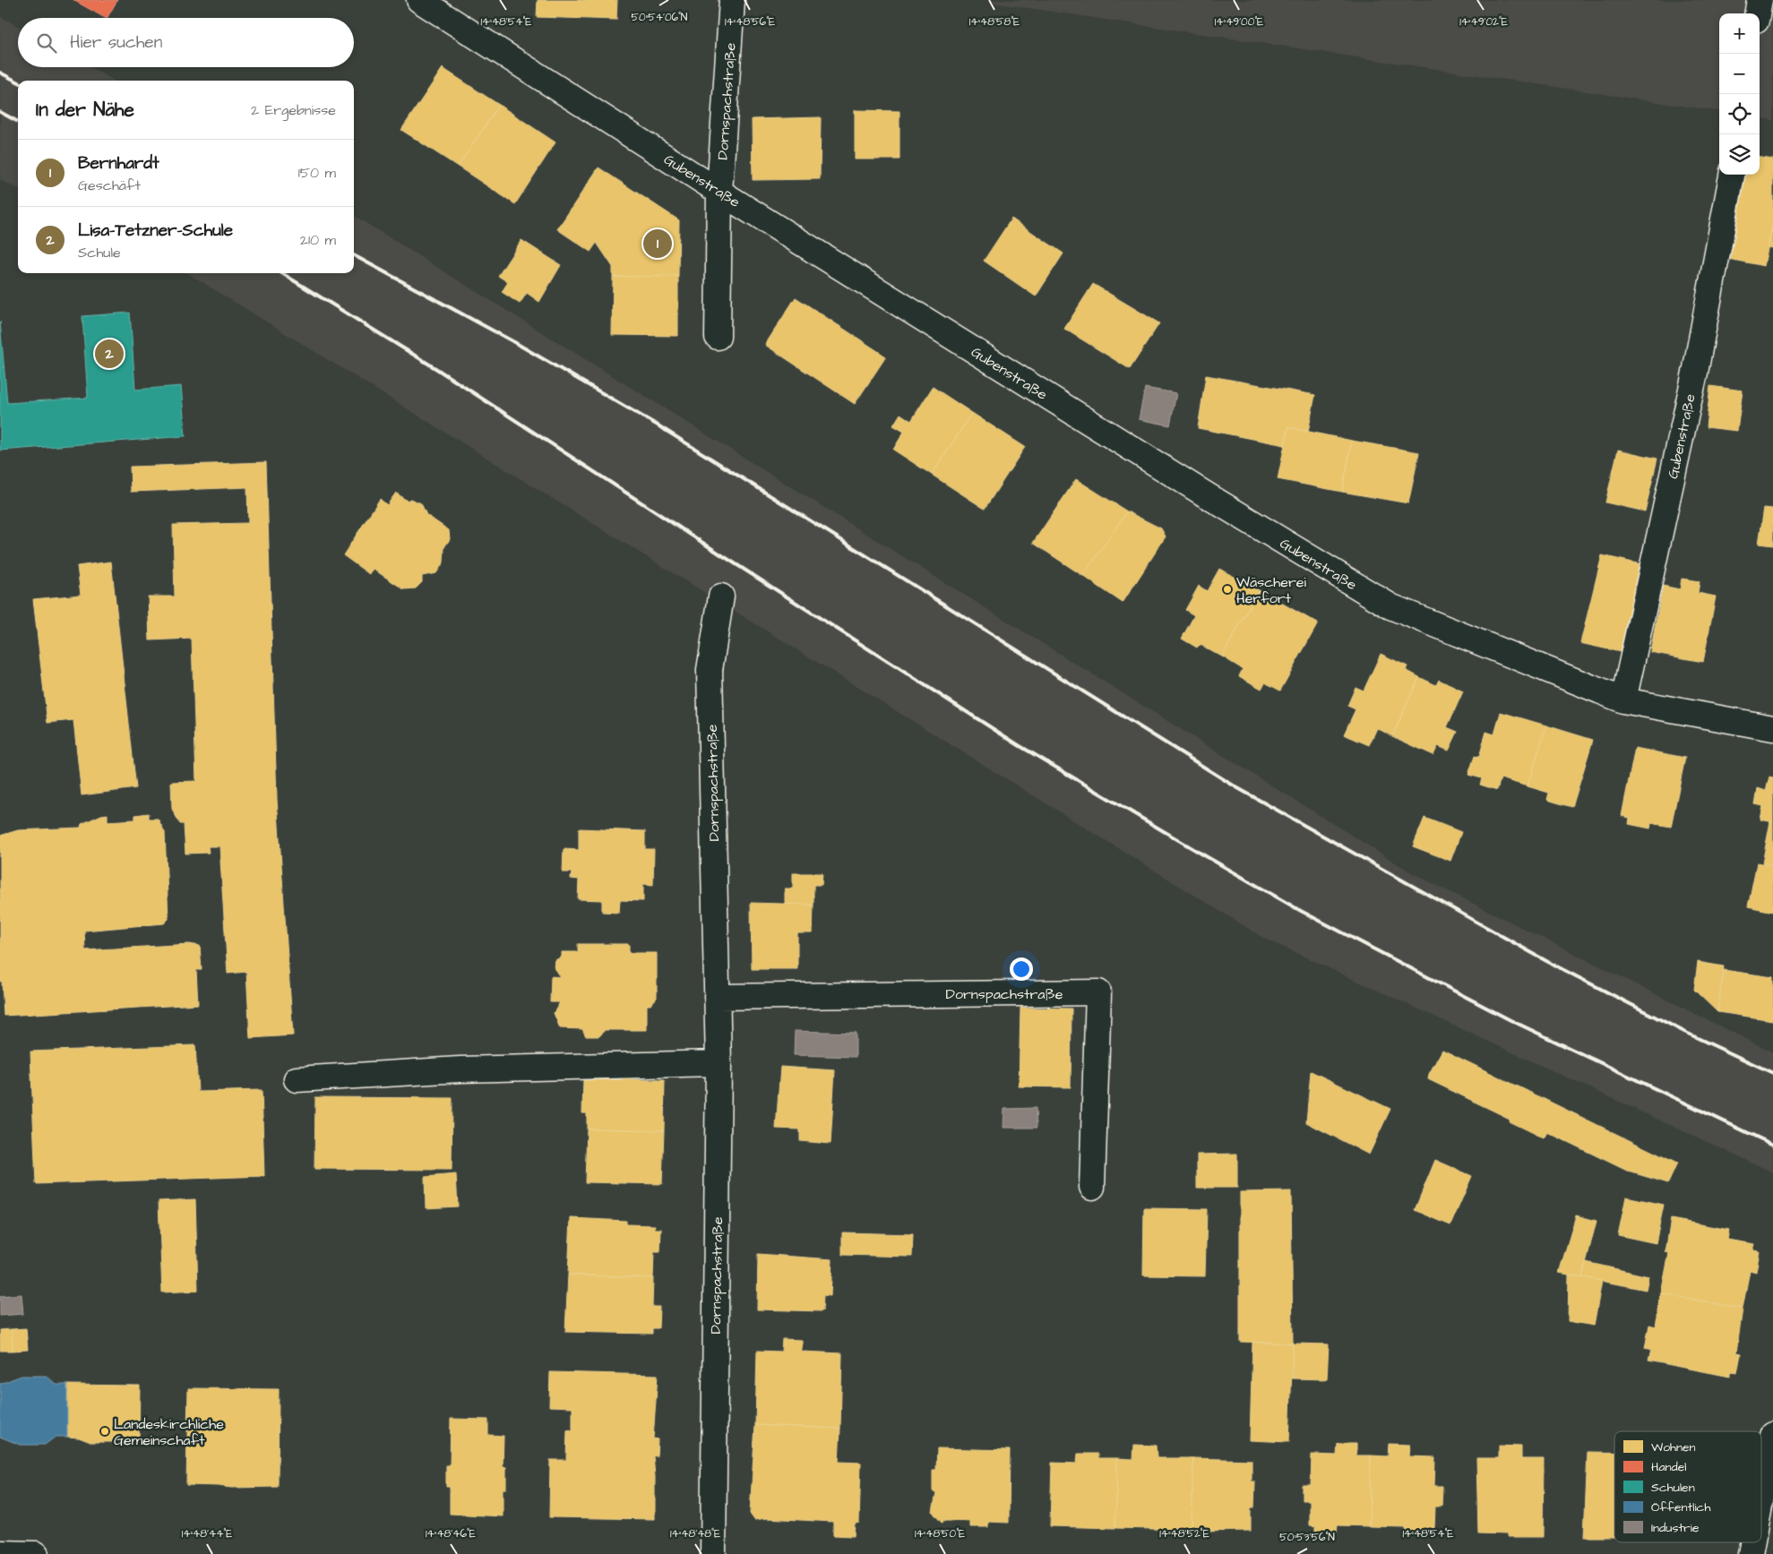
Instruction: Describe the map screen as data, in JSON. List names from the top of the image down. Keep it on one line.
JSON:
{"streets":{"street":["Dornspachstraße","Gubenstraße"]},"crossings":[["Dornspachstraße","Gubenstraße"]],"places":["Wäscherei Herfort","Landeskirchliche Gemeinschaft"],"legend":["Wohnen","Handel","Schulen","Öffentlich","Industrie"],"page":{"map_buttons":["+","−"],"search":"Hier suchen","heading":["In der Nähe","2 Ergebnisse"],"list":[{"mark":"1","name":"Bernhardt","note":"Geschäft","value":"150 m"},{"mark":"2","name":"Lisa-Tetzner-Schule","note":"Schule","value":"210 m"}],"pins":["1","2"]},"coordinates":["50°54'06\"N","14°48'58\"E","14°48'54\"E","14°48'56\"E","14°49'00\"E","14°49'02\"E","14°48'44\"E","14°48'46\"E","14°48'48\"E","14°48'50\"E","14°48'52\"E","50°53'56\"N"]}
